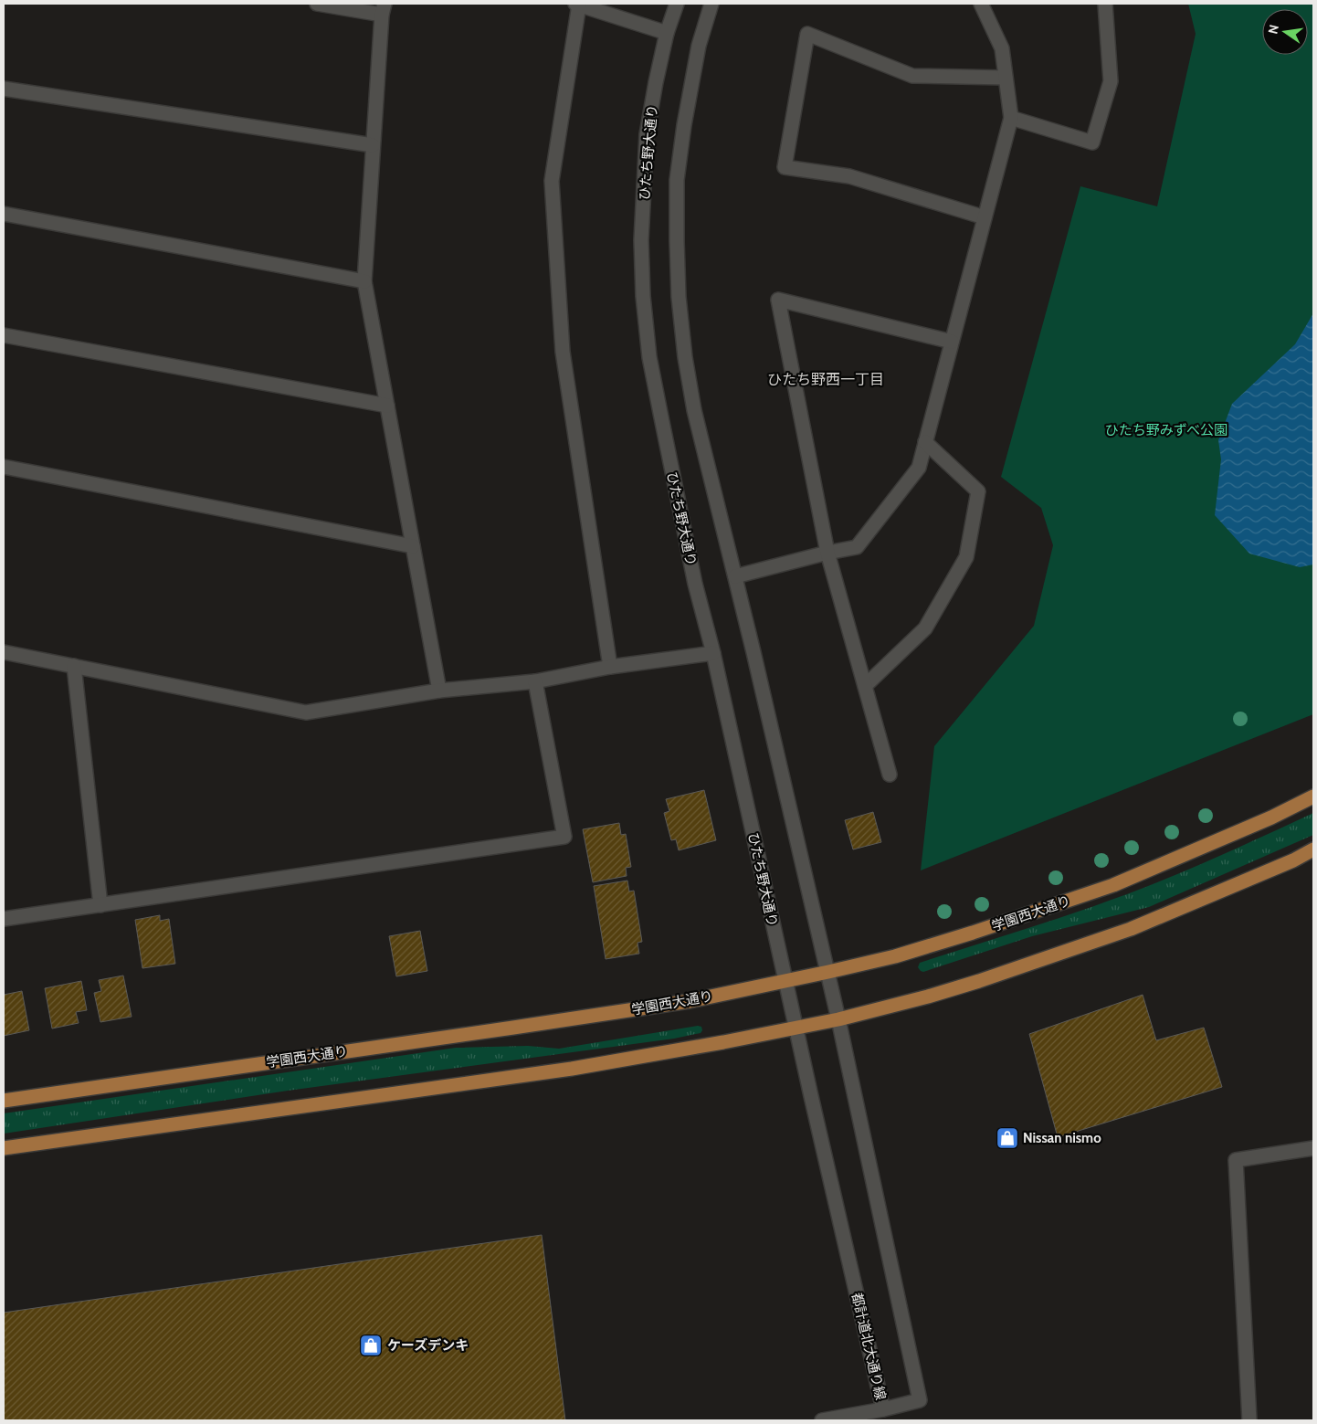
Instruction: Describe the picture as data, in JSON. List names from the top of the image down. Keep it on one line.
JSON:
{"streets":{"main road":["学園西大通り"],"street":["ひたち野大通り","都計道北大通り線"]},"crossings":[["ひたち野大通り","学園西大通り"],["ひたち野大通り","都計道北大通り線"]],"districts":["ひたち野西一丁目"],"parks":["ひたち野みずべ公園"],"places":{"shop":["Nissan nismo","ケーズデンキ"]},"north":"left"}
